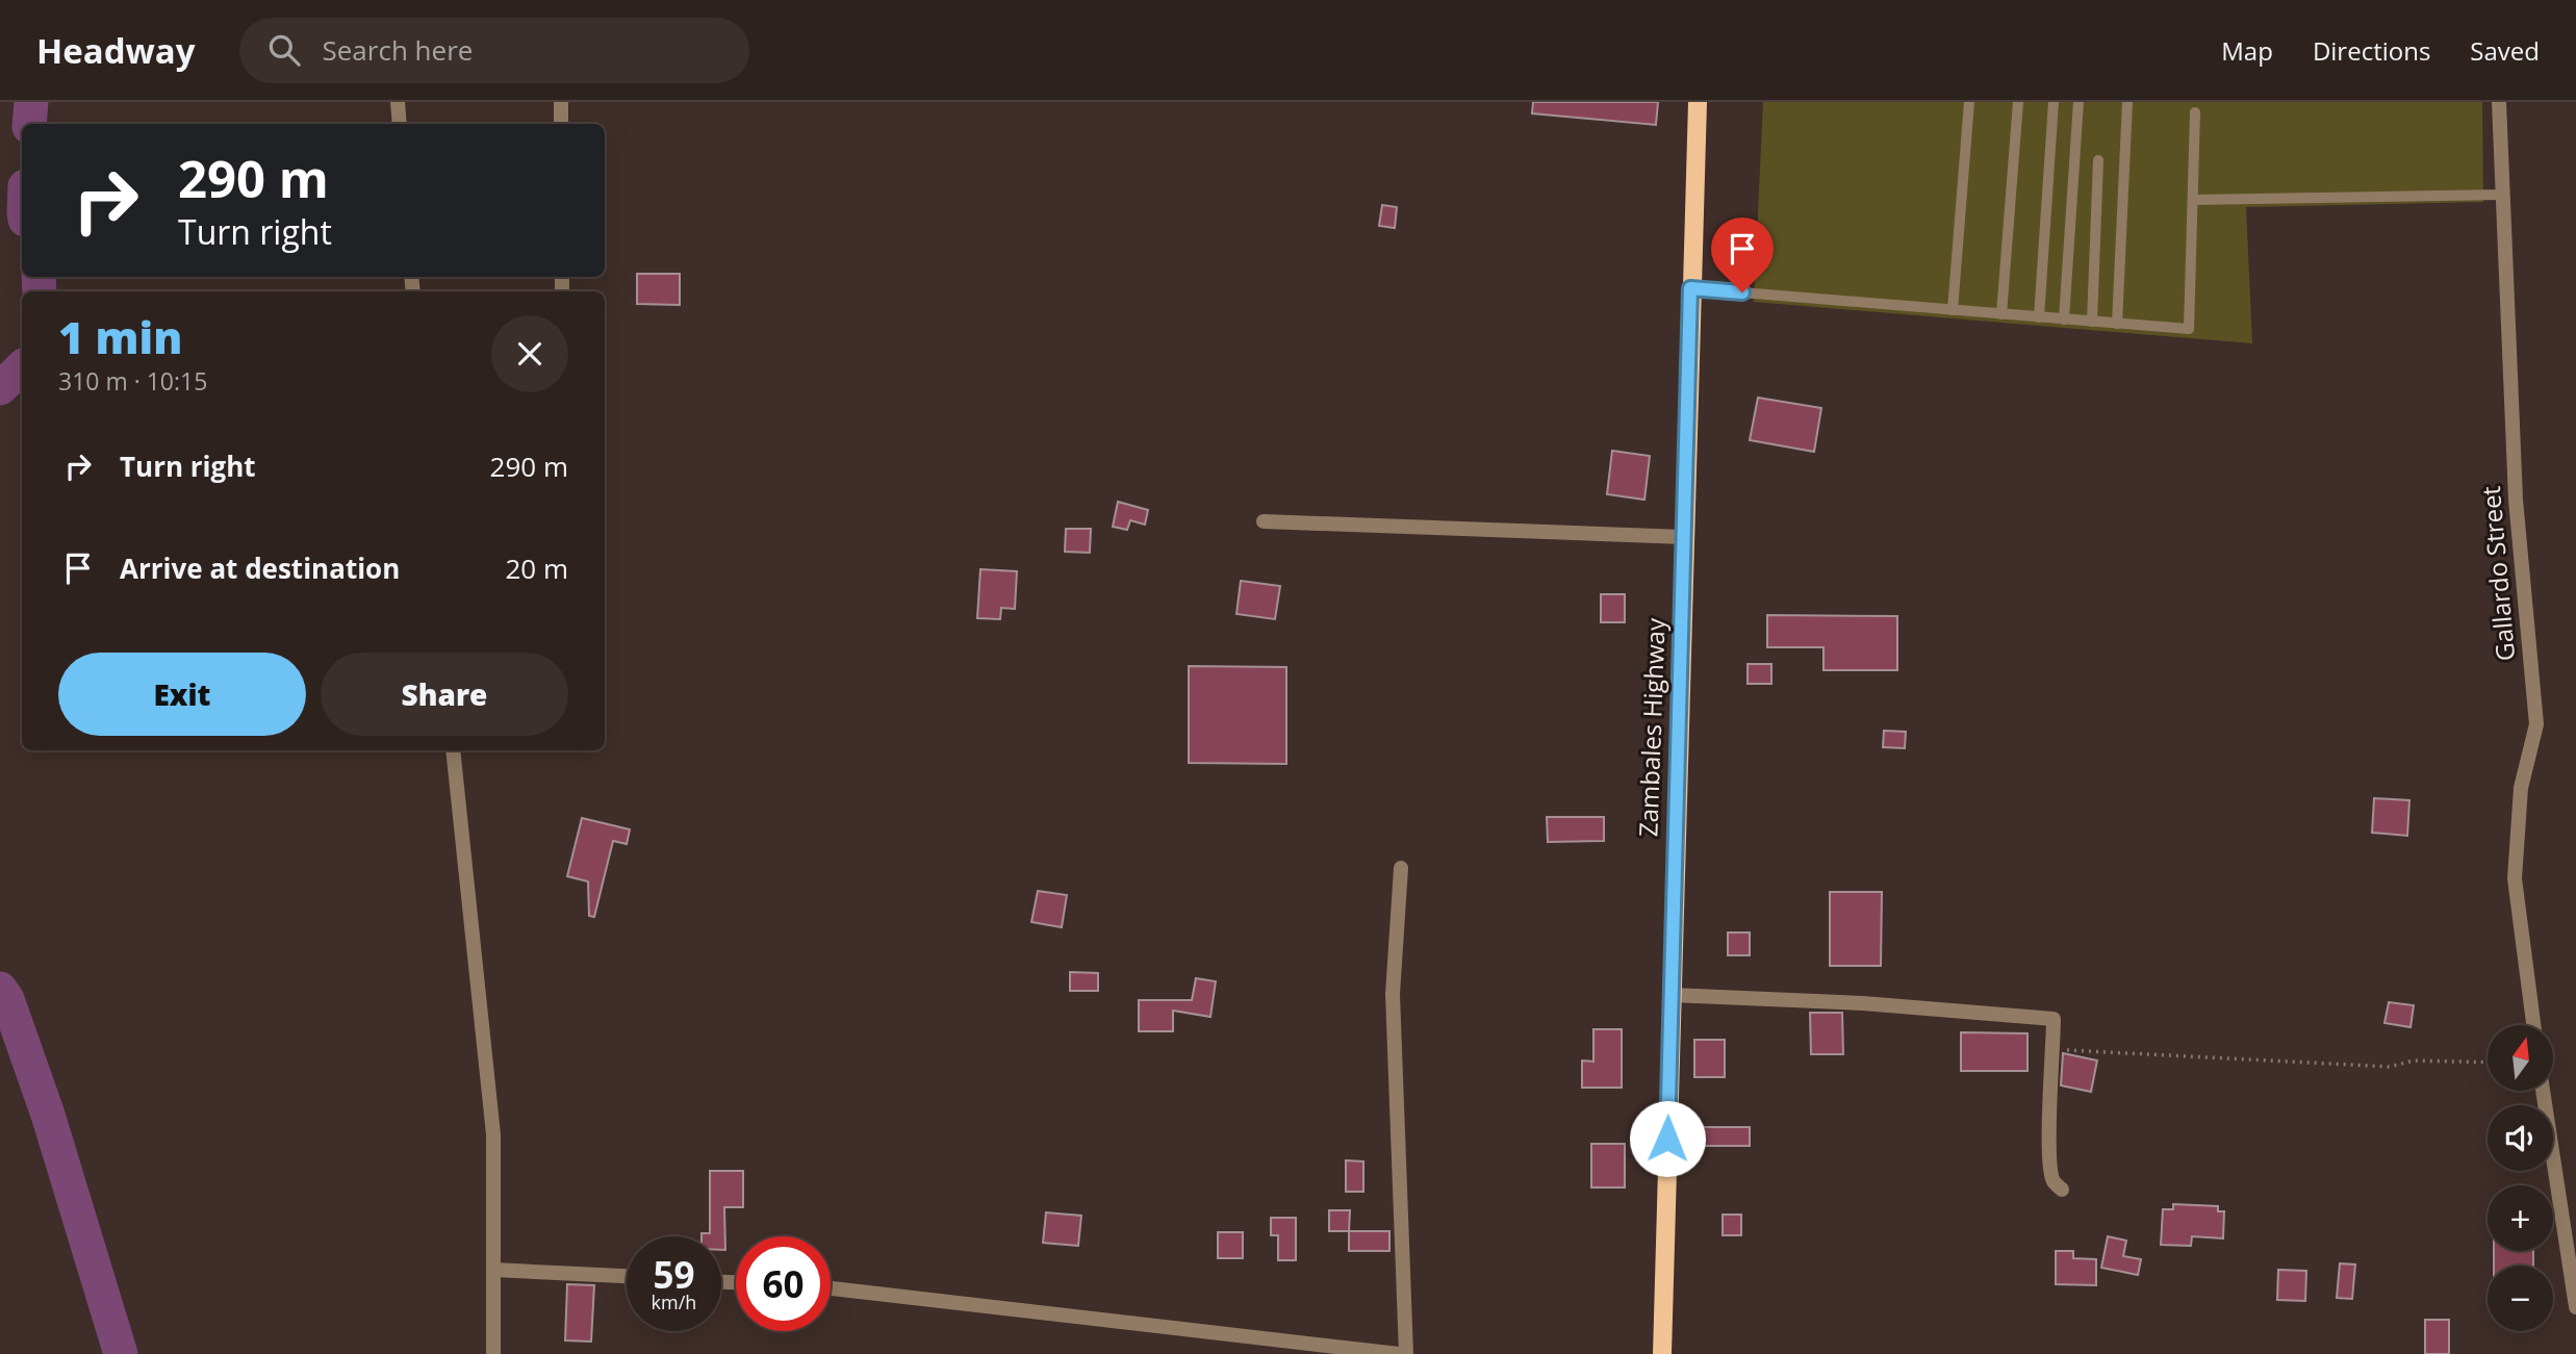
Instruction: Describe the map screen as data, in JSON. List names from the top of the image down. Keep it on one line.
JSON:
{"streets":{"main road":["Zambales Highway"],"street":["Gallardo Street"]},"north":"top","page":{"header":"Headway","search":"Search here","nav":["Map","Directions","Saved"],"turn":["290 m","Turn right"],"heading":["1 min","310 m · 10:15"],"list":[{"name":"Turn right","value":"290 m"},{"name":"Arrive at destination","value":"20 m"}],"buttons":["Exit","Share"],"map_buttons":["+","−"],"speed":"59 km/h","limit":"60"}}
